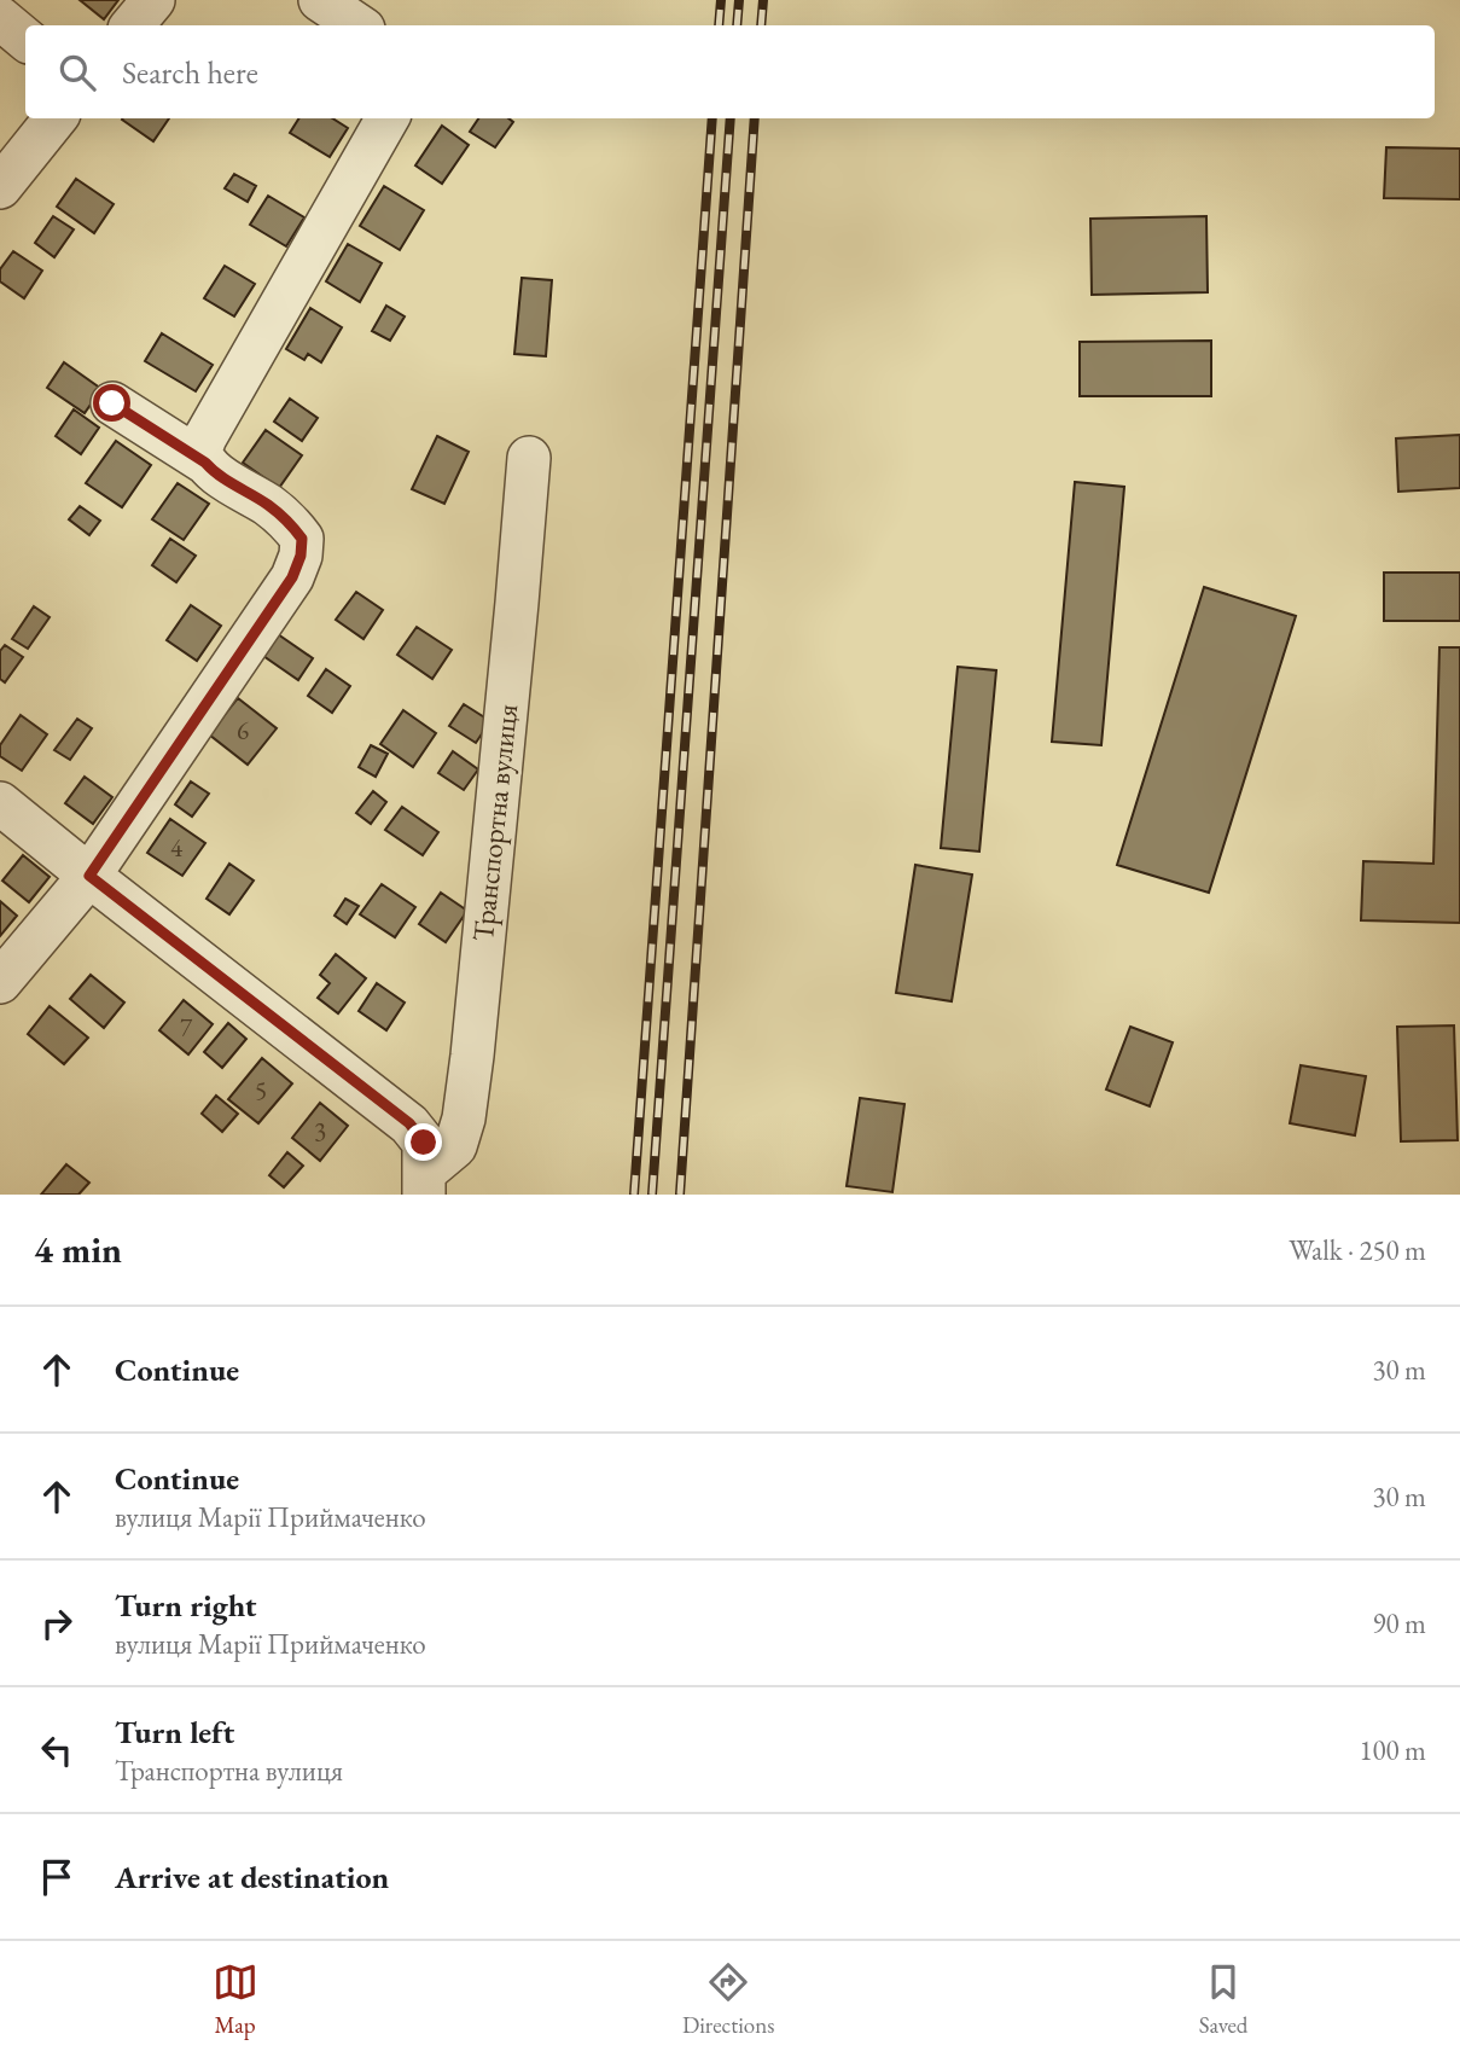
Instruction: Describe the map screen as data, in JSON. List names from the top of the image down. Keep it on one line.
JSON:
{"streets":{"street":["Транспортна вулиця"]},"house_numbers":["6","4","7","5","3"],"page":{"search":"Search here","heading":["4 min","Walk · 250 m"],"list":[["Continue","30 m"],["Continue","вулиця Марії Приймаченко","30 m"],["Turn right","вулиця Марії Приймаченко","90 m"],["Turn left","Транспортна вулиця","100 m"],"Arrive at destination"],"nav":["Map","Directions","Saved"]}}
